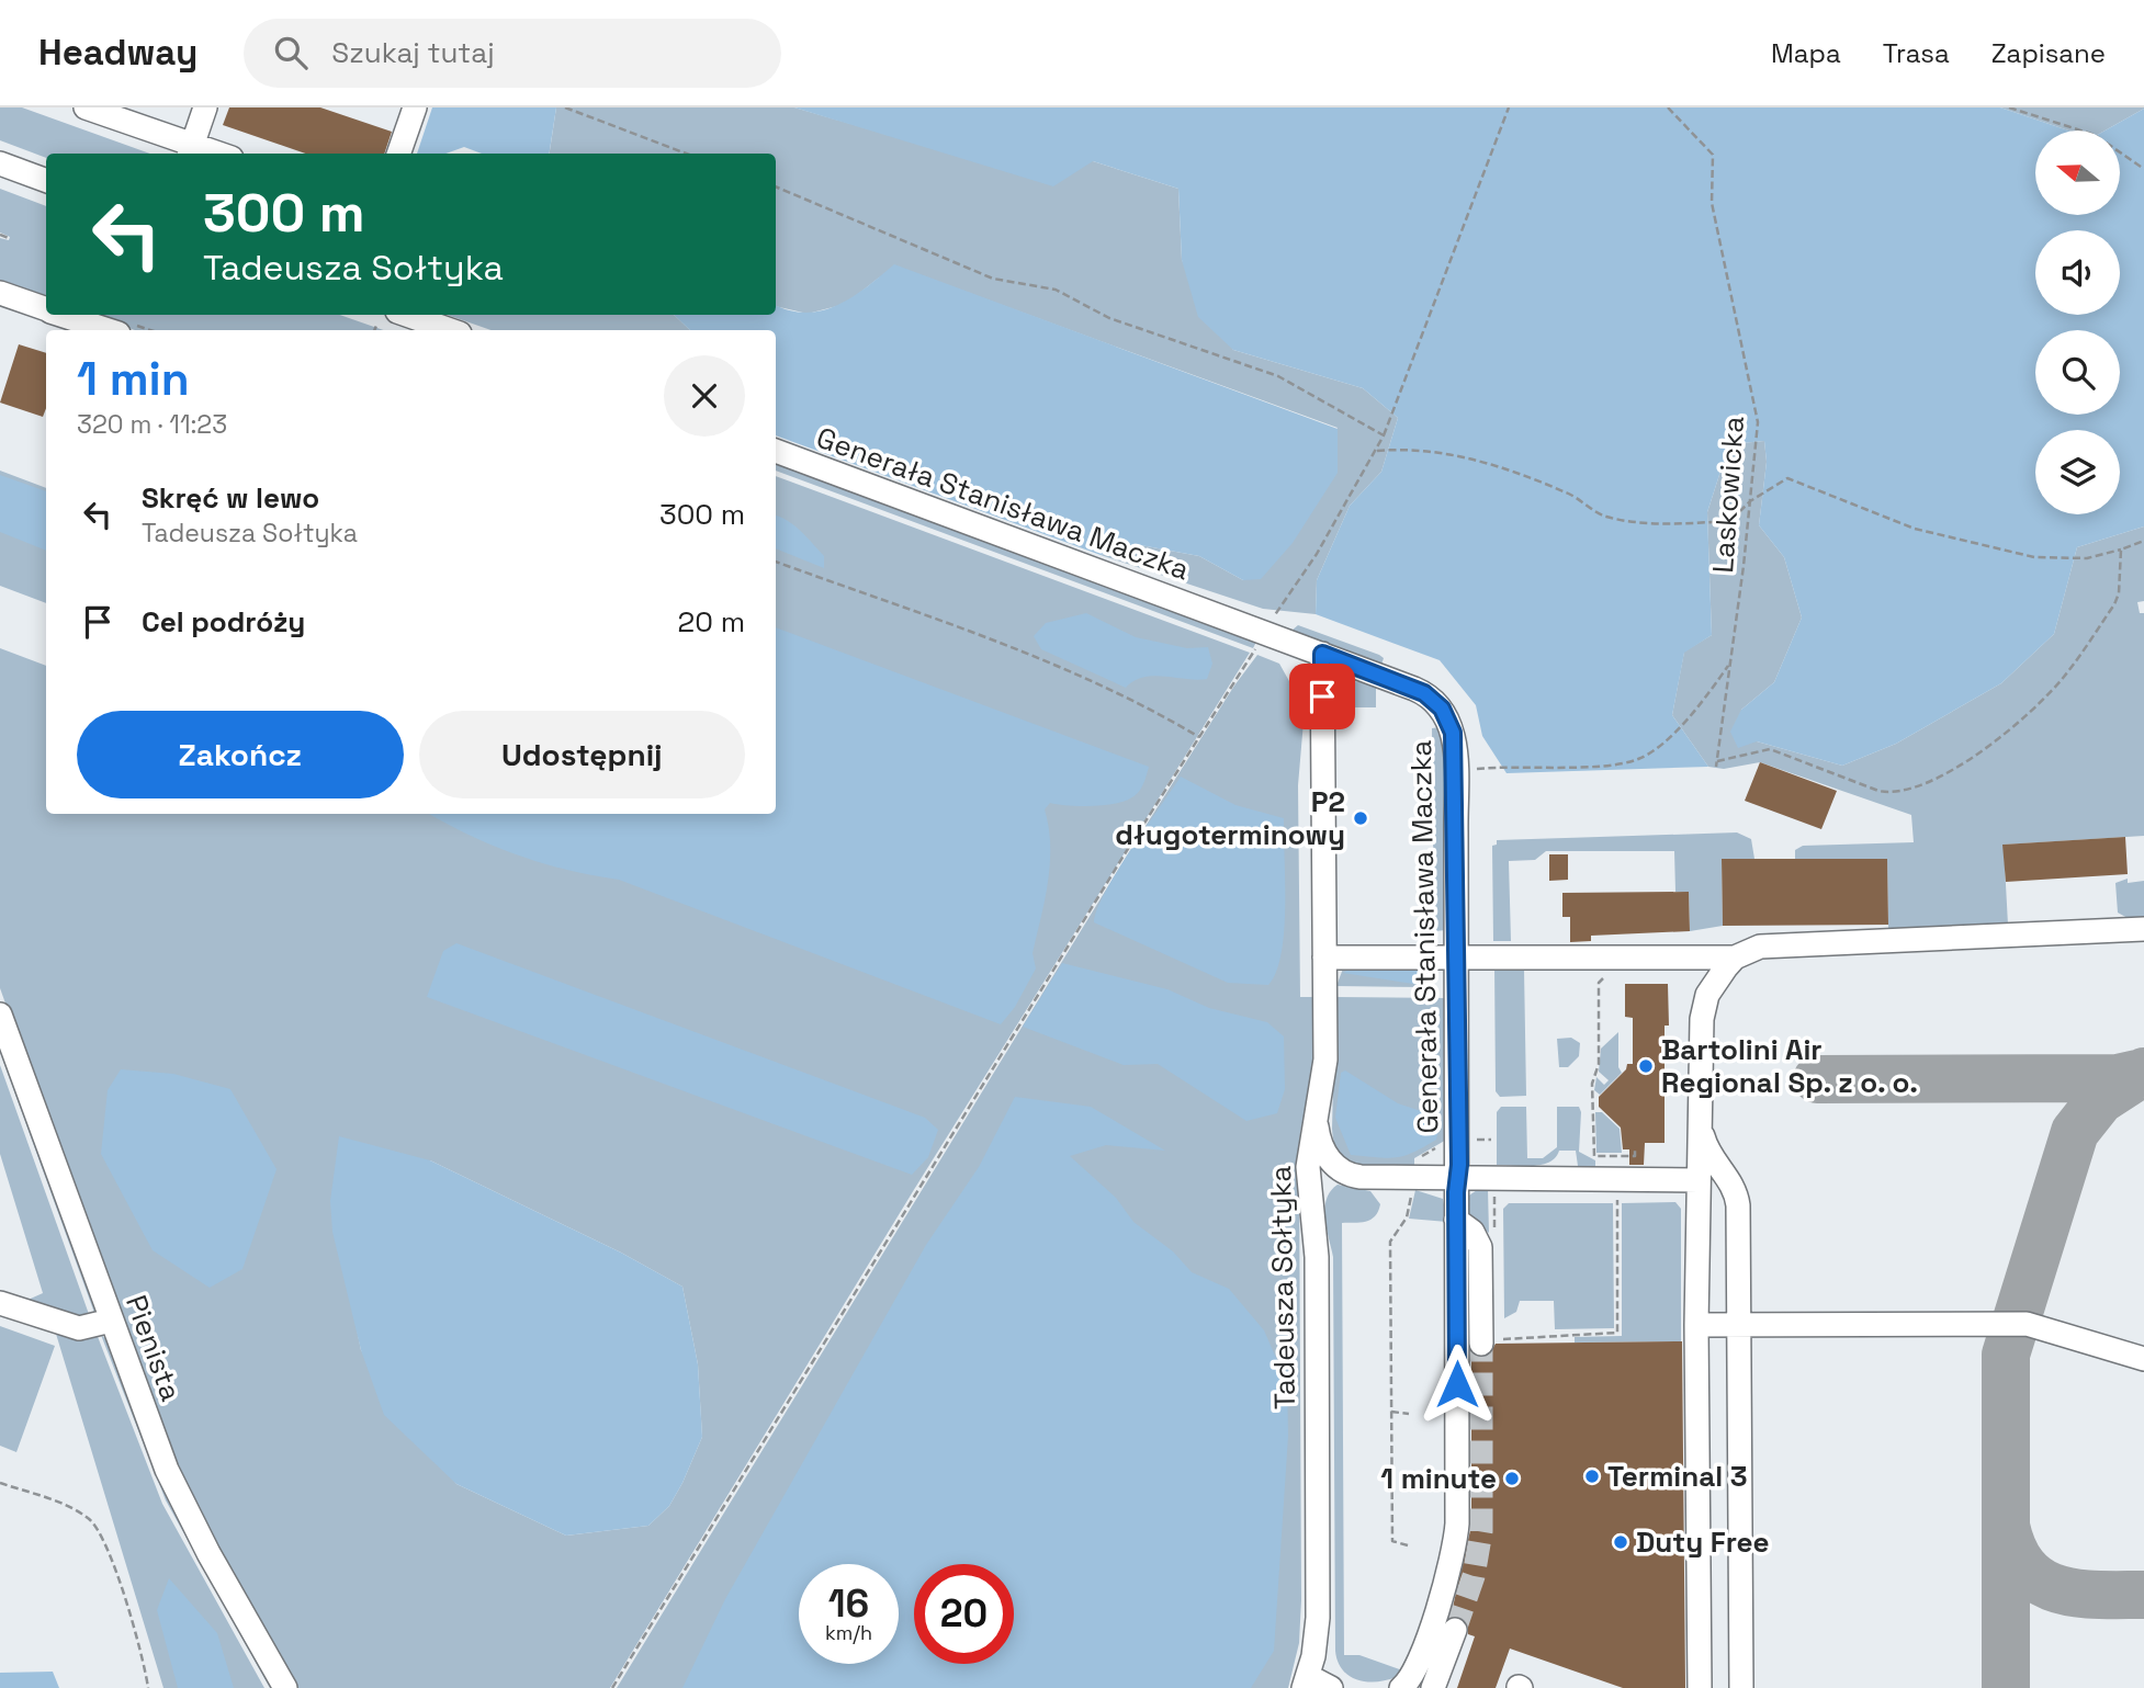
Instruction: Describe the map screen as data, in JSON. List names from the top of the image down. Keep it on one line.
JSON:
{"streets":{"street":["Generała Stanisława Maczka","Tadeusza Sołtyka","Pienista"],"path":["Laskowicka"]},"crossings":[["Generała Stanisława Maczka","Tadeusza Sołtyka"]],"places":["P2 długoterminowy","Bartolini Air Regional Sp. z o. o.","Terminal 3","1 minute","Duty Free"],"north":"left","page":{"header":"Headway","search":"Szukaj tutaj","nav":["Mapa","Trasa","Zapisane"],"turn":["300 m","Tadeusza Sołtyka"],"heading":["1 min","320 m · 11:23"],"list":[{"name":"Skręć w lewo","note":"Tadeusza Sołtyka","value":"300 m"},{"name":"Cel podróży","value":"20 m"}],"buttons":["Zakończ","Udostępnij"],"speed":"16 km/h","limit":"20"}}
